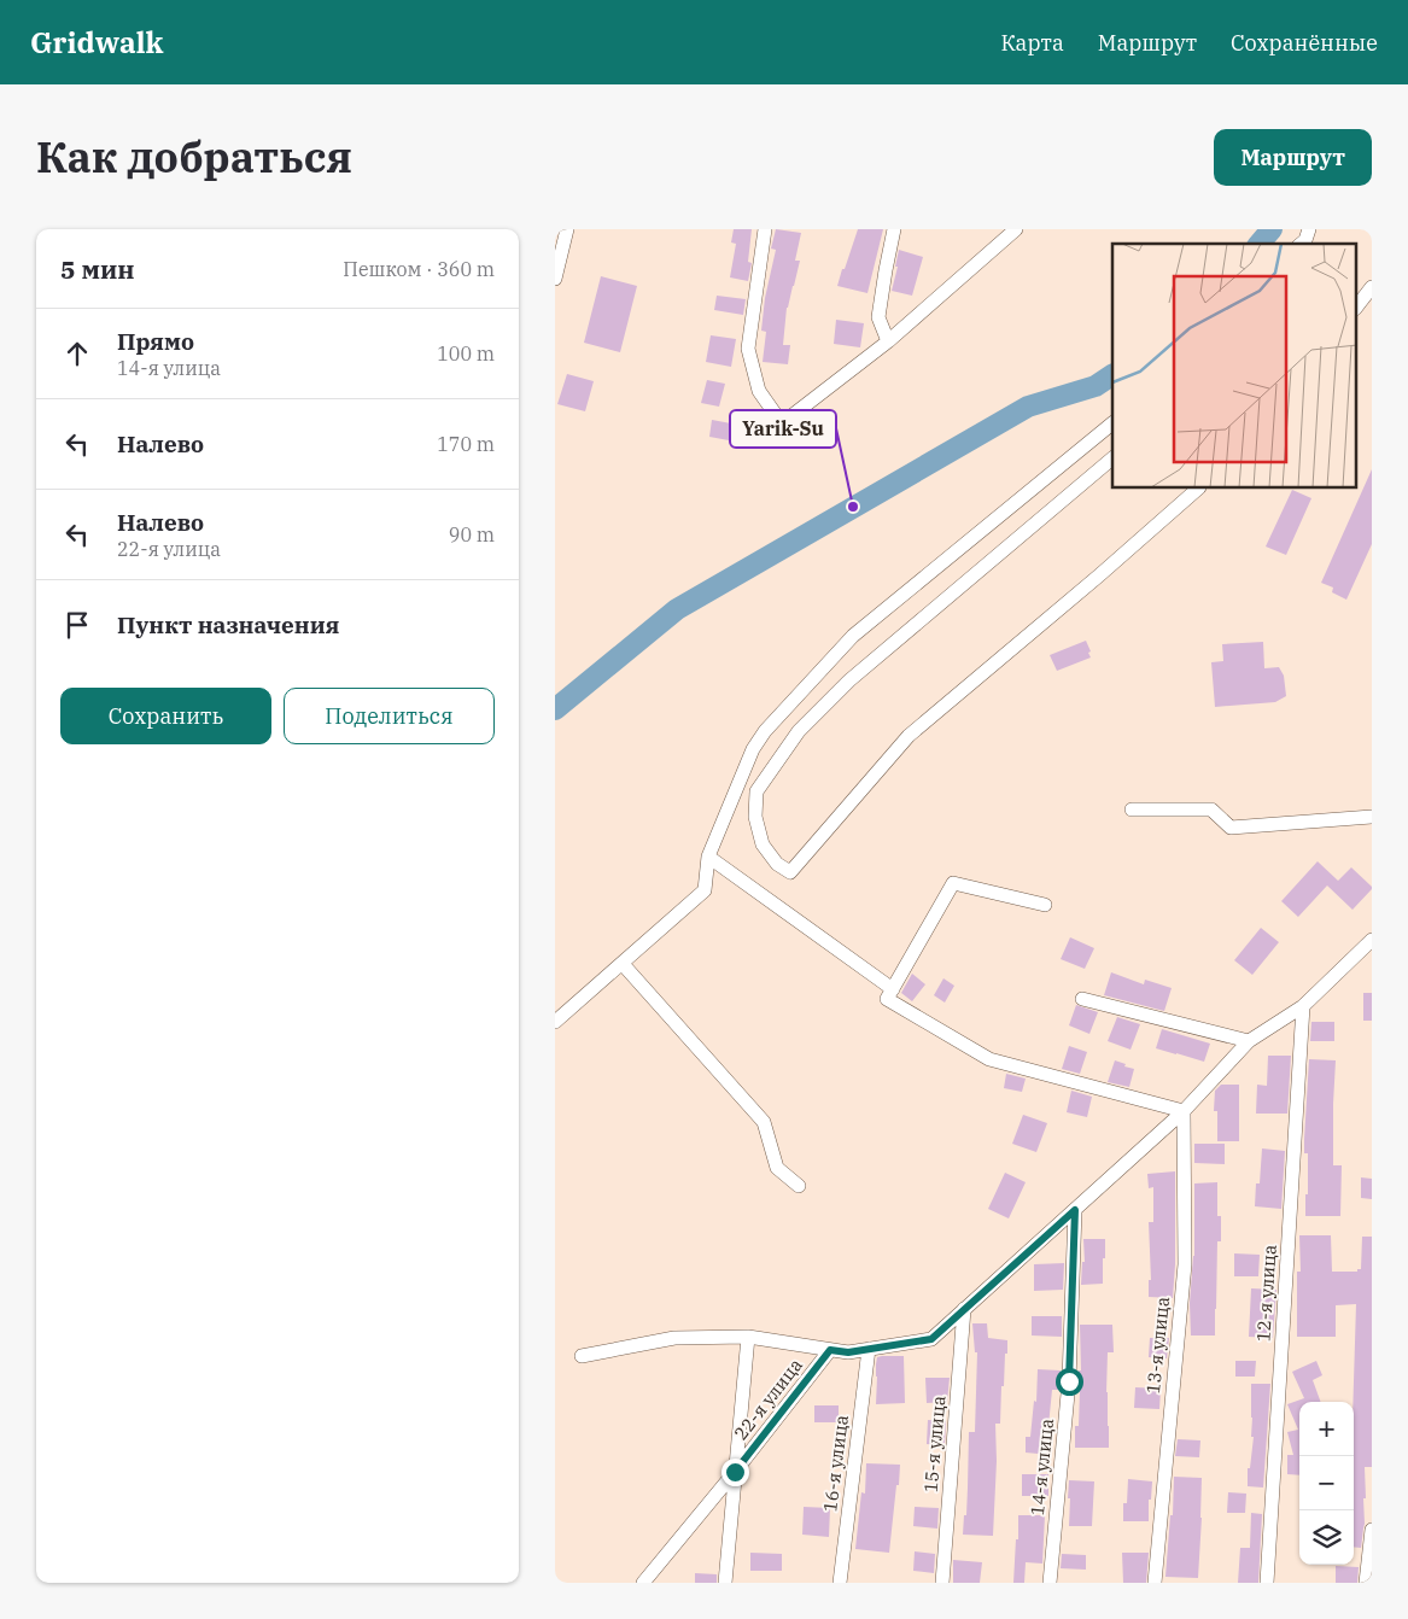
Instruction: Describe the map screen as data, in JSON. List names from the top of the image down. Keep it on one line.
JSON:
{"streets":{"street":["12-я улица","13-я улица","22-я улица","15-я улица","16-я улица","14-я улица"]},"places":["Yarik-Su"],"page":{"header":"Gridwalk","nav":["Карта","Маршрут","Сохранённые"],"title":"Как добраться","buttons":["Маршрут",["Сохранить","Поделиться"]],"heading":["5 мин","Пешком · 360 m"],"list":[["Прямо","14-я улица","100 m"],["Налево","170 m"],["Налево","22-я улица","90 m"],"Пункт назначения"],"map_buttons":["+","−"]}}
